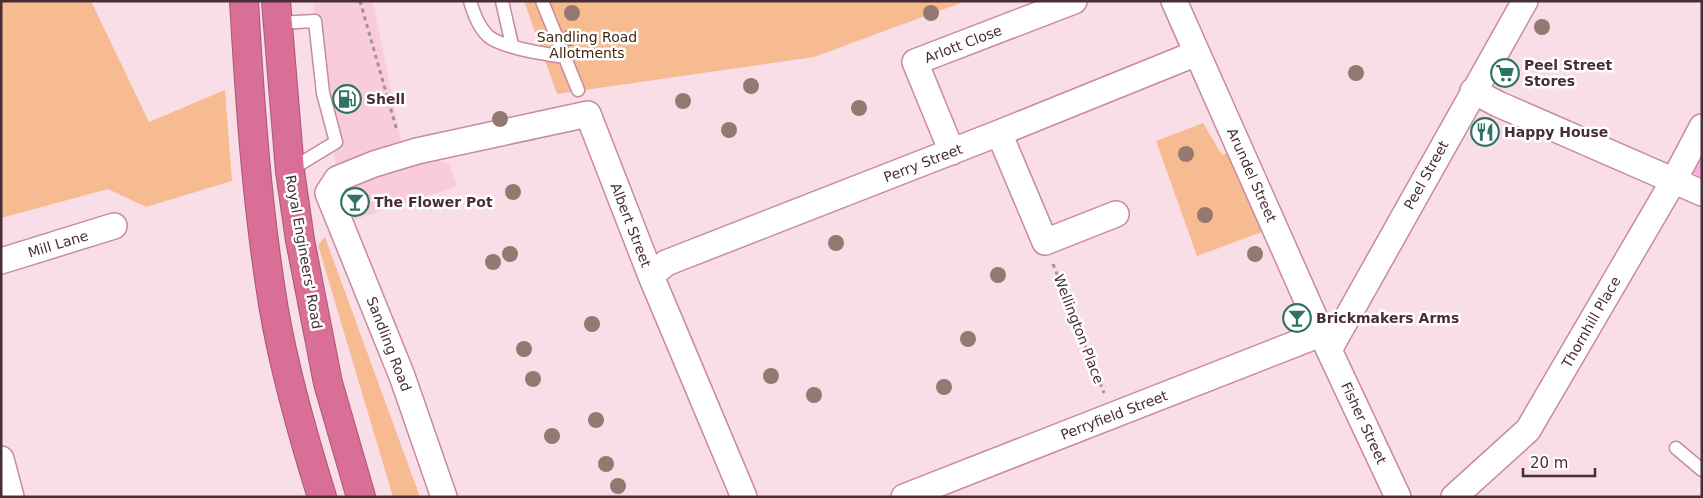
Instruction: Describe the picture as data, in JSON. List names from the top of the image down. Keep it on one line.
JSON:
{"streets":{"highway":["Royal Engineers' Road"],"street":["Arlott Close","Perry Street","Arundel Street","Peel Street","Albert Street","Mill Lane","Thornhill Place","Sandling Road","Perryfield Street","Fisher Street"],"path":["Wellington Place"]},"crossings":[["Arlott Close","Perry Street"],["Perry Street","Arundel Street"],["Perry Street","Albert Street"],["Arundel Street","Peel Street"],["Arundel Street","Perryfield Street"],["Arundel Street","Fisher Street"],["Peel Street","Perryfield Street"],["Peel Street","Fisher Street"],["Wellington Place","Perryfield Street"],["Perryfield Street","Fisher Street"]],"parks":["Sandling Road Allotments"],"places":{"supermarket":["Peel Street Stores"],"fuel station":["Shell"],"restaurant":["Happy House"],"bar":["The Flower Pot","Brickmakers Arms"]},"scale_bar":"20 m"}
